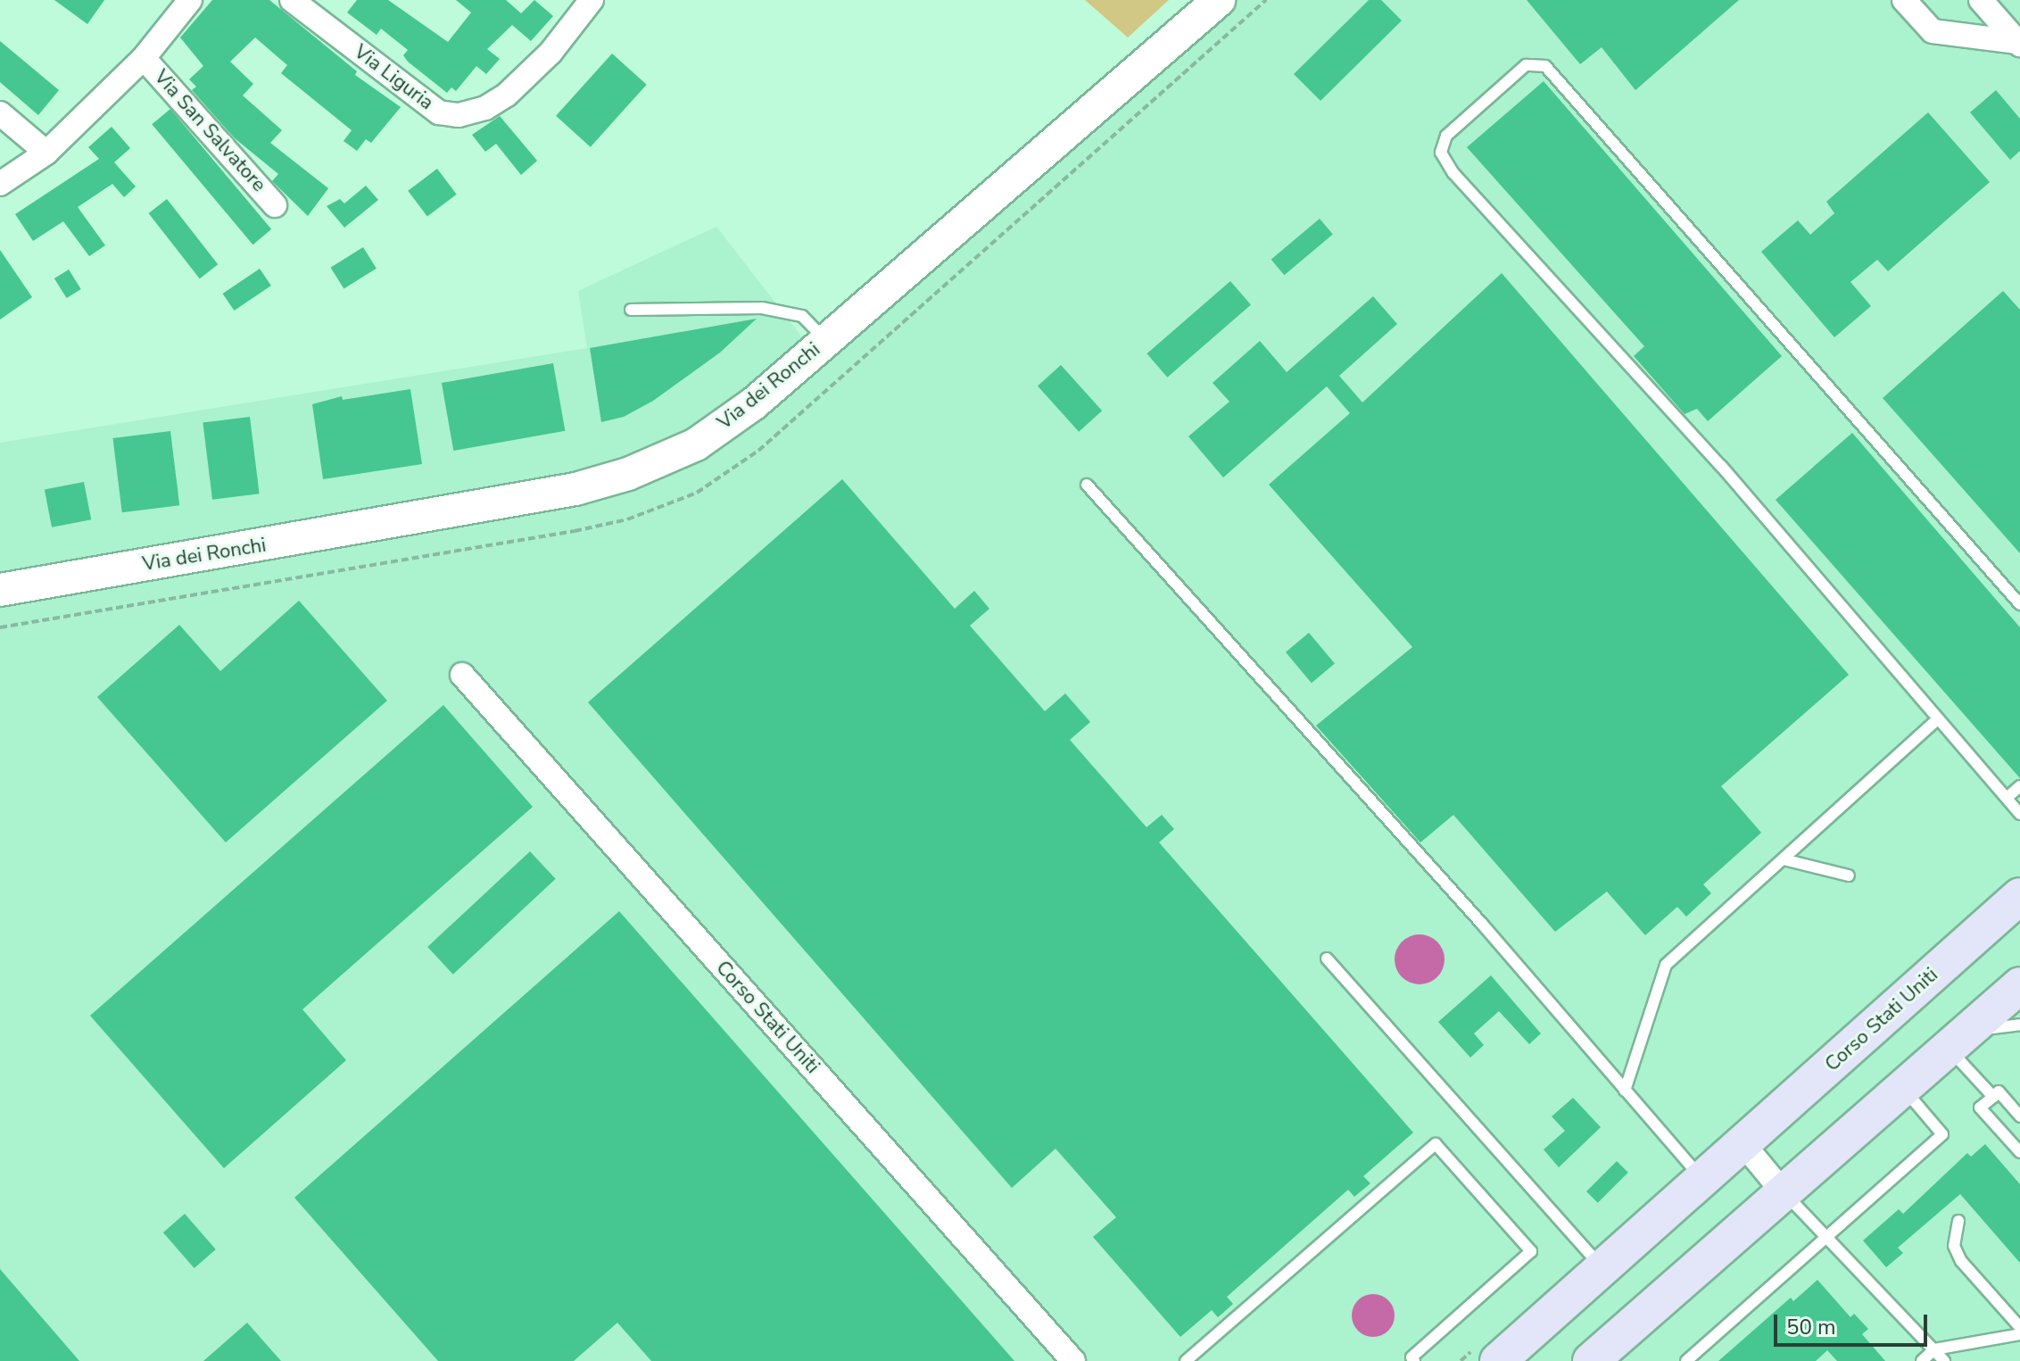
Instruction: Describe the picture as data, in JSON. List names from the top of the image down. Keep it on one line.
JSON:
{"streets":{"main road":["Corso Stati Uniti"],"street":["Via Liguria","Via San Salvatore","Via dei Ronchi"]},"scale_bar":"50 m"}
